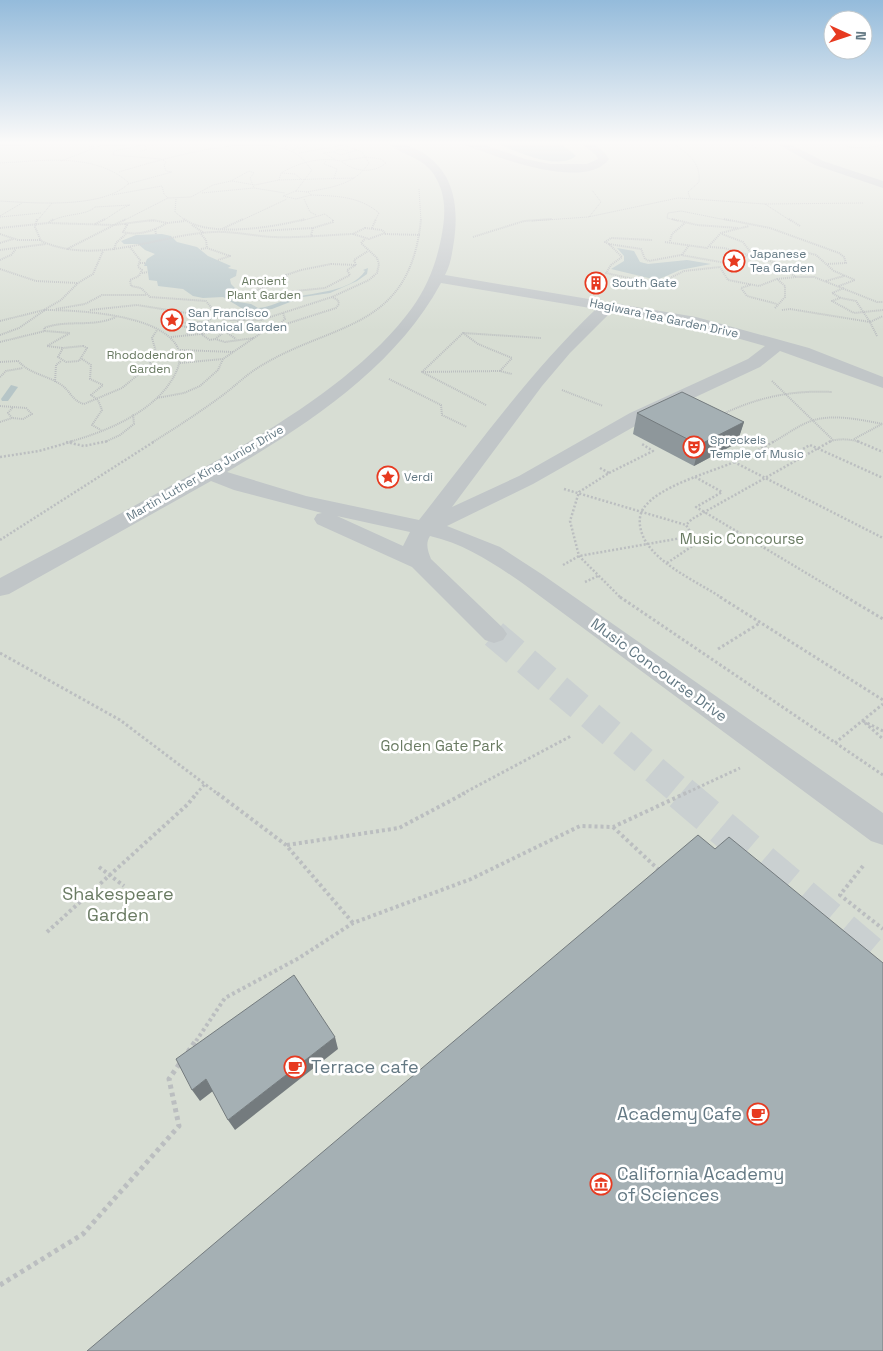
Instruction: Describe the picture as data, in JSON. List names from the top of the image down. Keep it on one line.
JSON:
{"streets":{"street":["Hagiwara Tea Garden Drive","Martin Luther King Junior Drive","Music Concourse Drive"]},"crossings":[["Hagiwara Tea Garden Drive","Martin Luther King Junior Drive"],["Martin Luther King Junior Drive","Music Concourse Drive"]],"parks":["Ancient Plant Garden","Rhododendron Garden","Music Concourse","Golden Gate Park","Shakespeare Garden"],"places":{"place":["Japanese Tea Garden","San Francisco Botanical Garden","Verdi"],"building":["South Gate"],"theatre":["Spreckels Temple of Music"],"cafe":["Terrace cafe","Academy Cafe"],"museum":["California Academy of Sciences"]},"north":"right"}
